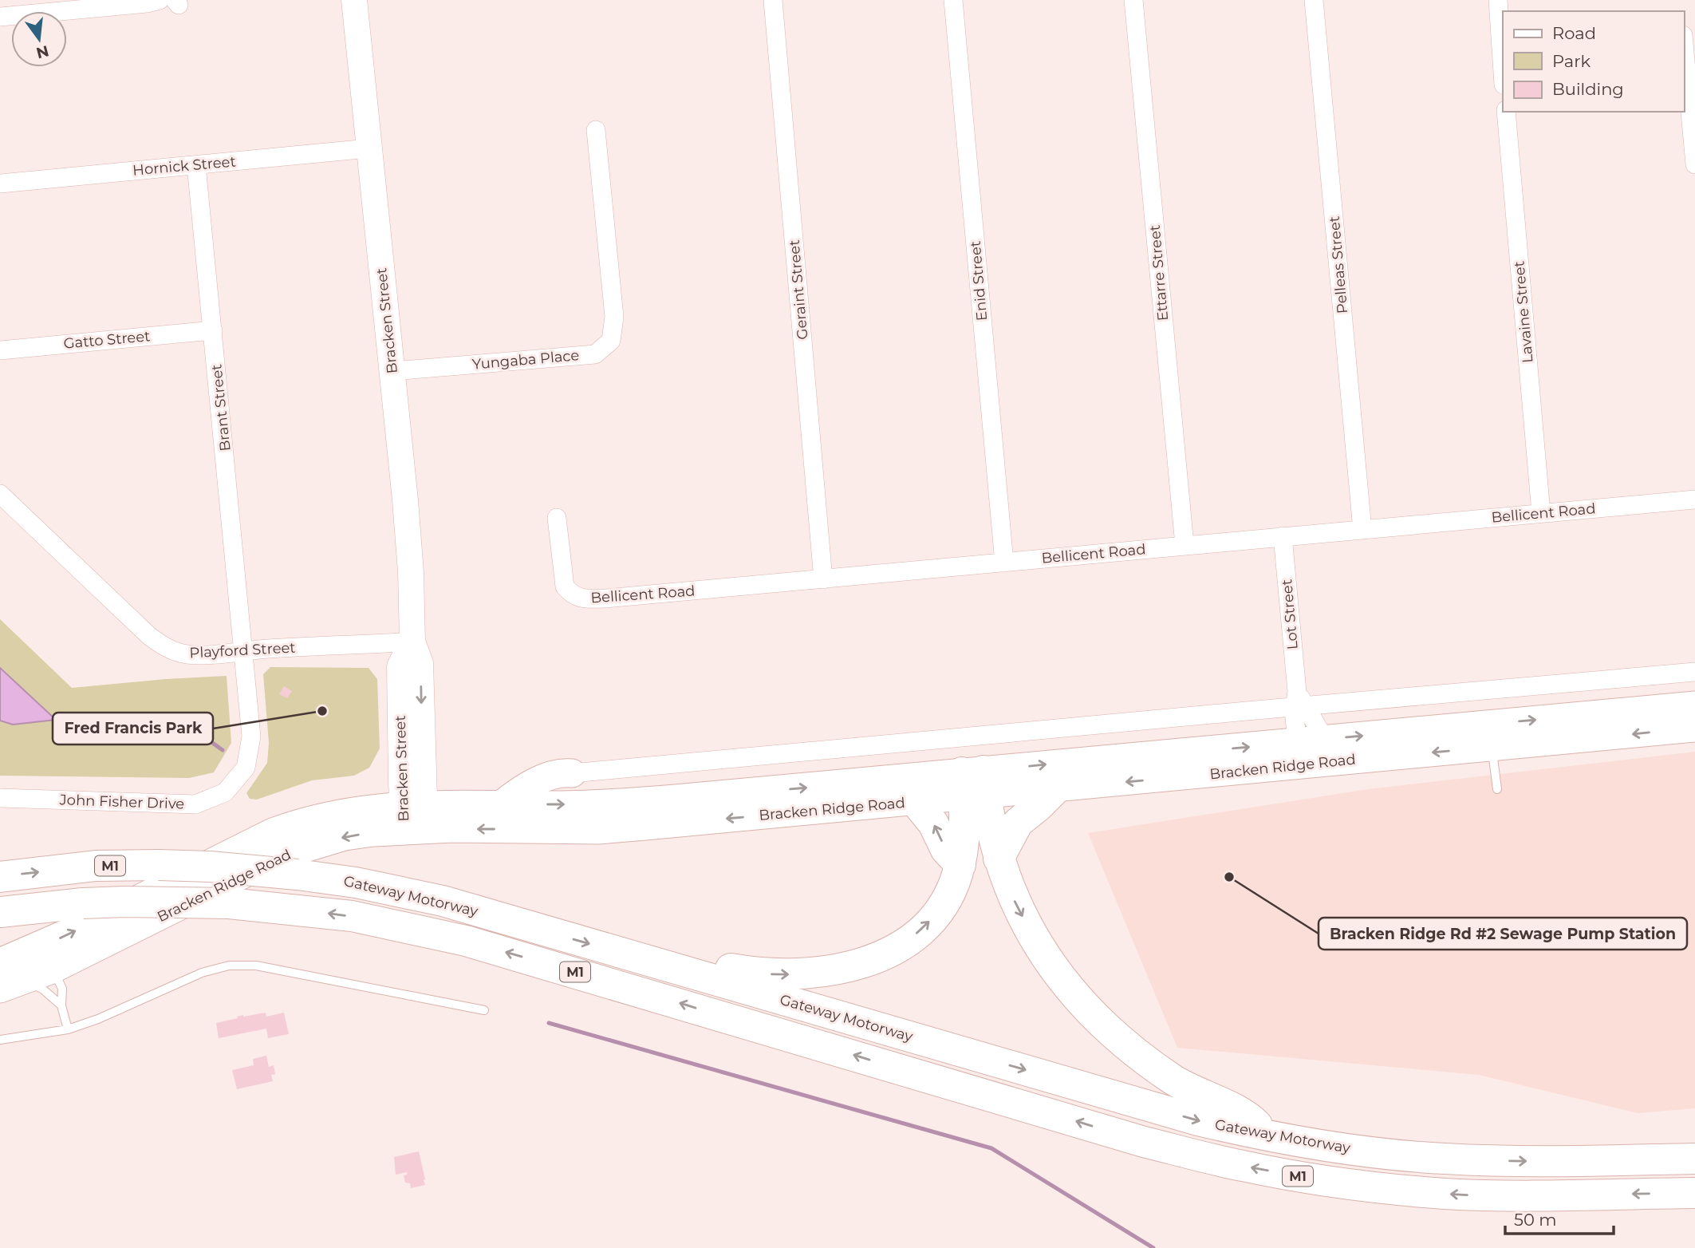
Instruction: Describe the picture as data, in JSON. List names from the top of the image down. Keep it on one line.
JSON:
{"streets":{"highway":["M1","Gateway Motorway"],"main road":["Bracken Ridge Road"],"street":["Hornick Street","Pelleas Street","Ettarre Street","Enid Street","Geraint Street","Lavaine Street","Bracken Street","Gatto Street","Yungaba Place","Brant Street","Bellicent Road","Lot Street","Playford Street","John Fisher Drive"]},"crossings":[["Hornick Street","Bracken Street"],["Hornick Street","Brant Street"],["Pelleas Street","Bellicent Road"],["Ettarre Street","Bellicent Road"],["Enid Street","Bellicent Road"],["Geraint Street","Bellicent Road"],["Lavaine Street","Bellicent Road"],["Bracken Street","Yungaba Place"],["Bracken Street","Playford Street"],["Bracken Street","Bracken Ridge Road"],["Gatto Street","Brant Street"],["Brant Street","Playford Street"],["Brant Street","John Fisher Drive"],["Bellicent Road","Lot Street"],["Lot Street","Bracken Ridge Road"],["Playford Street","John Fisher Drive"]],"places":["Fred Francis Park","Bracken Ridge Rd #2 Sewage Pump Station"],"legend":["Road","Park","Building"],"scale_bar":"50 m","north":"bottom"}
